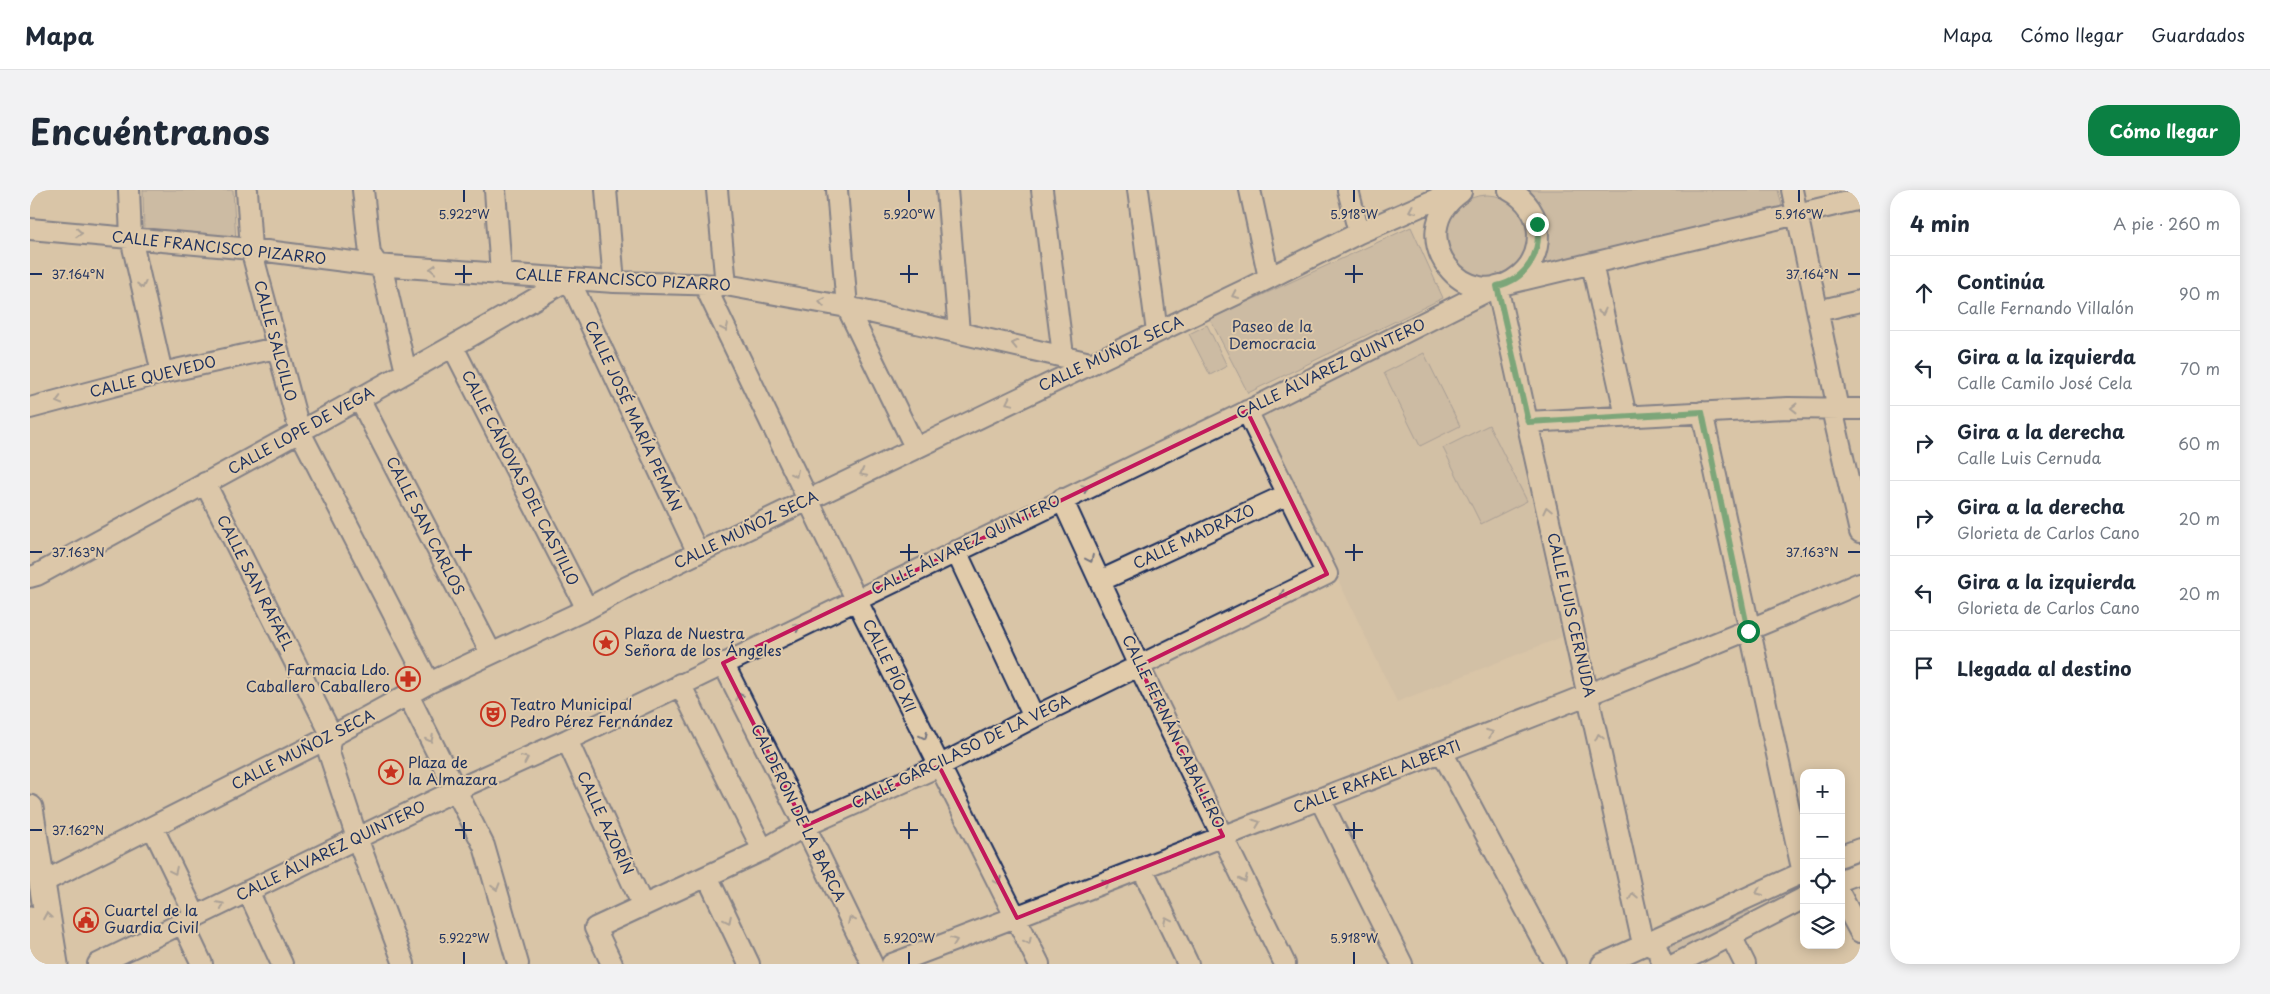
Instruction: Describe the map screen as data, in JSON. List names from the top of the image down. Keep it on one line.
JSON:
{"streets":{"street":["CALLE FRANCISCO PIZARRO","CALLE SALCILLO","CALLE MUÑOZ SECA","CALLE ÁLVAREZ QUINTERO","CALLE QUEVEDO","CALLE JOSÉ MARÍA PEMÁN","CALLE LOPE DE VEGA","CALLE CÁNOVAS DEL CASTILLO","CALLE SAN CARLOS","CALLE MADRAZO","CALLE SAN RAFAEL","CALLE LUIS CERNUDA","CALLE PÍO XII","CALLE FERNÁN CABALLERO","CALLE GARCILASO DE LA VEGA","CALLE RAFAEL ALBERTI","CALDERÓN DE LA BARCA","CALLE AZORÍN"]},"crossings":[["CALLE FRANCISCO PIZARRO","CALLE SALCILLO"],["CALLE FRANCISCO PIZARRO","CALLE MUÑOZ SECA"],["CALLE FRANCISCO PIZARRO","CALLE JOSÉ MARÍA PEMÁN"],["CALLE FRANCISCO PIZARRO","CALLE LOPE DE VEGA"],["CALLE FRANCISCO PIZARRO","CALLE PÍO XII"],["CALLE SALCILLO","CALLE MUÑOZ SECA"],["CALLE SALCILLO","CALLE QUEVEDO"],["CALLE SALCILLO","CALLE LOPE DE VEGA"],["CALLE MUÑOZ SECA","CALLE JOSÉ MARÍA PEMÁN"],["CALLE MUÑOZ SECA","CALLE CÁNOVAS DEL CASTILLO"],["CALLE MUÑOZ SECA","CALLE SAN CARLOS"],["CALLE MUÑOZ SECA","CALLE SAN RAFAEL"],["CALLE MUÑOZ SECA","CALLE PÍO XII"],["CALLE ÁLVAREZ QUINTERO","CALLE LUIS CERNUDA"],["CALLE ÁLVAREZ QUINTERO","CALLE PÍO XII"],["CALLE ÁLVAREZ QUINTERO","CALLE FERNÁN CABALLERO"],["CALLE ÁLVAREZ QUINTERO","CALDERÓN DE LA BARCA"],["CALLE ÁLVAREZ QUINTERO","CALLE AZORÍN"],["CALLE JOSÉ MARÍA PEMÁN","CALLE LOPE DE VEGA"],["CALLE LOPE DE VEGA","CALLE CÁNOVAS DEL CASTILLO"],["CALLE LOPE DE VEGA","CALLE SAN CARLOS"],["CALLE LOPE DE VEGA","CALLE SAN RAFAEL"],["CALLE MADRAZO","CALLE FERNÁN CABALLERO"],["CALLE MADRAZO","CALLE GARCILASO DE LA VEGA"],["CALLE LUIS CERNUDA","CALLE RAFAEL ALBERTI"],["CALLE PÍO XII","CALLE GARCILASO DE LA VEGA"],["CALLE PÍO XII","CALLE RAFAEL ALBERTI"],["CALLE FERNÁN CABALLERO","CALLE GARCILASO DE LA VEGA"],["CALLE FERNÁN CABALLERO","CALLE RAFAEL ALBERTI"],["CALLE GARCILASO DE LA VEGA","CALDERÓN DE LA BARCA"],["CALLE GARCILASO DE LA VEGA","CALLE AZORÍN"]],"one_way":["CALLE QUEVEDO","CALLE RAFAEL ALBERTI"],"parks":["Paseo de la Democracia"],"places":{"place":["Plaza de Nuestra Señora de los Ángeles","Plaza de la Almazara"],"pharmacy":["Farmacia Ldo. Caballero Caballero"],"theatre":["Teatro Municipal Pedro Pérez Fernández"],"public building":["Cuartel de la Guardia Civil"]},"page":{"header":"Mapa","nav":["Mapa","Cómo llegar","Guardados"],"title":"Encuéntranos","buttons":"Cómo llegar","heading":["4 min","A pie · 260 m"],"list":[["Continúa","Calle Fernando Villalón","90 m"],["Gira a la izquierda","Calle Camilo José Cela","70 m"],["Gira a la derecha","Calle Luis Cernuda","60 m"],["Gira a la derecha","Glorieta de Carlos Cano","20 m"],["Gira a la izquierda","Glorieta de Carlos Cano","20 m"],"Llegada al destino"],"map_buttons":["+","−"]},"coordinates":["5.922°W","5.920°W","5.918°W","5.916°W","37.164°N","37.163°N","37.162°N"]}
